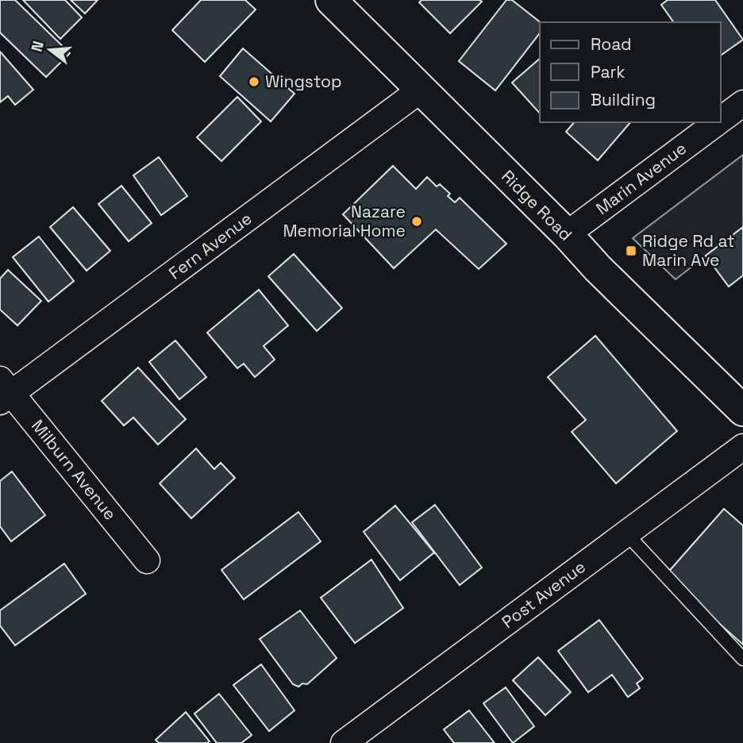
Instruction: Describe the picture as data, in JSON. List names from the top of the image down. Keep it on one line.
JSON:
{"streets":{"main road":["Ridge Road"],"street":["Marin Avenue","Fern Avenue","Milburn Avenue","Post Avenue"]},"crossings":[["Marin Avenue","Ridge Road"],["Ridge Road","Fern Avenue"],["Fern Avenue","Milburn Avenue"]],"places":{"other":["Wingstop","Nazare Memorial Home"],"transit":["Ridge Rd at Marin Ave"]},"legend":["Road","Park","Building"],"north":"left"}
